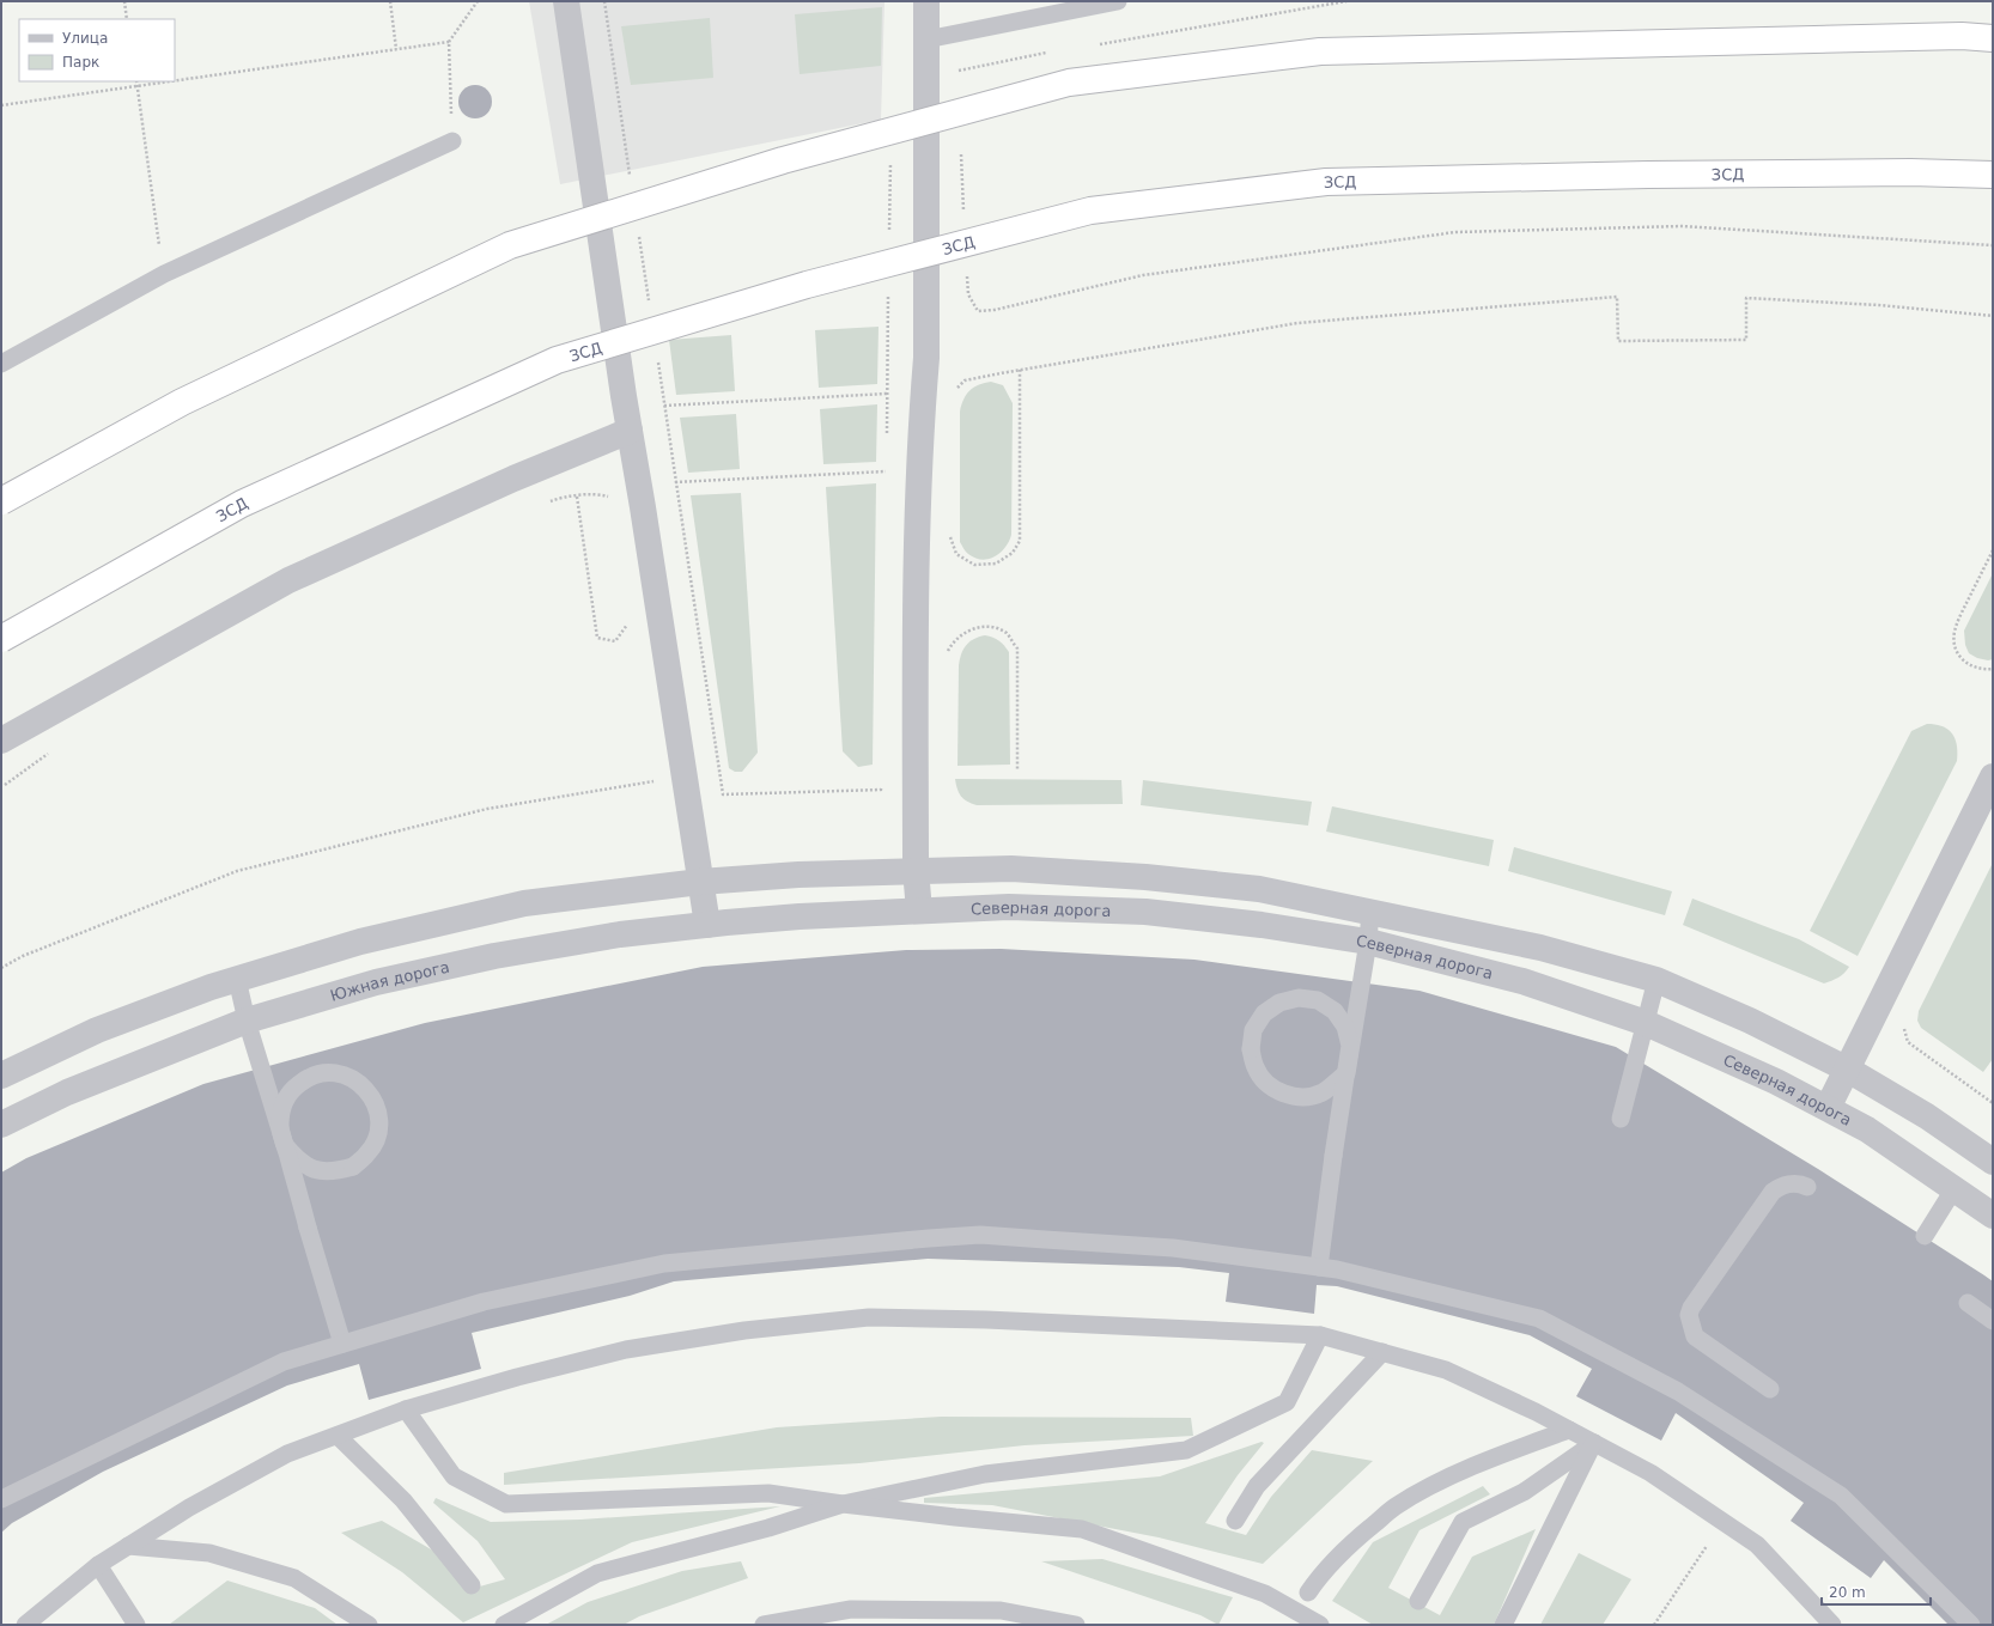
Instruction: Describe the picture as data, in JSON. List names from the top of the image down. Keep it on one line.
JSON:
{"streets":{"highway":["ЗСД"],"street":["Северная дорога","Южная дорога"]},"crossings":[["Северная дорога","Южная дорога"]],"legend":["Улица","Парк"],"scale_bar":"20 m"}
